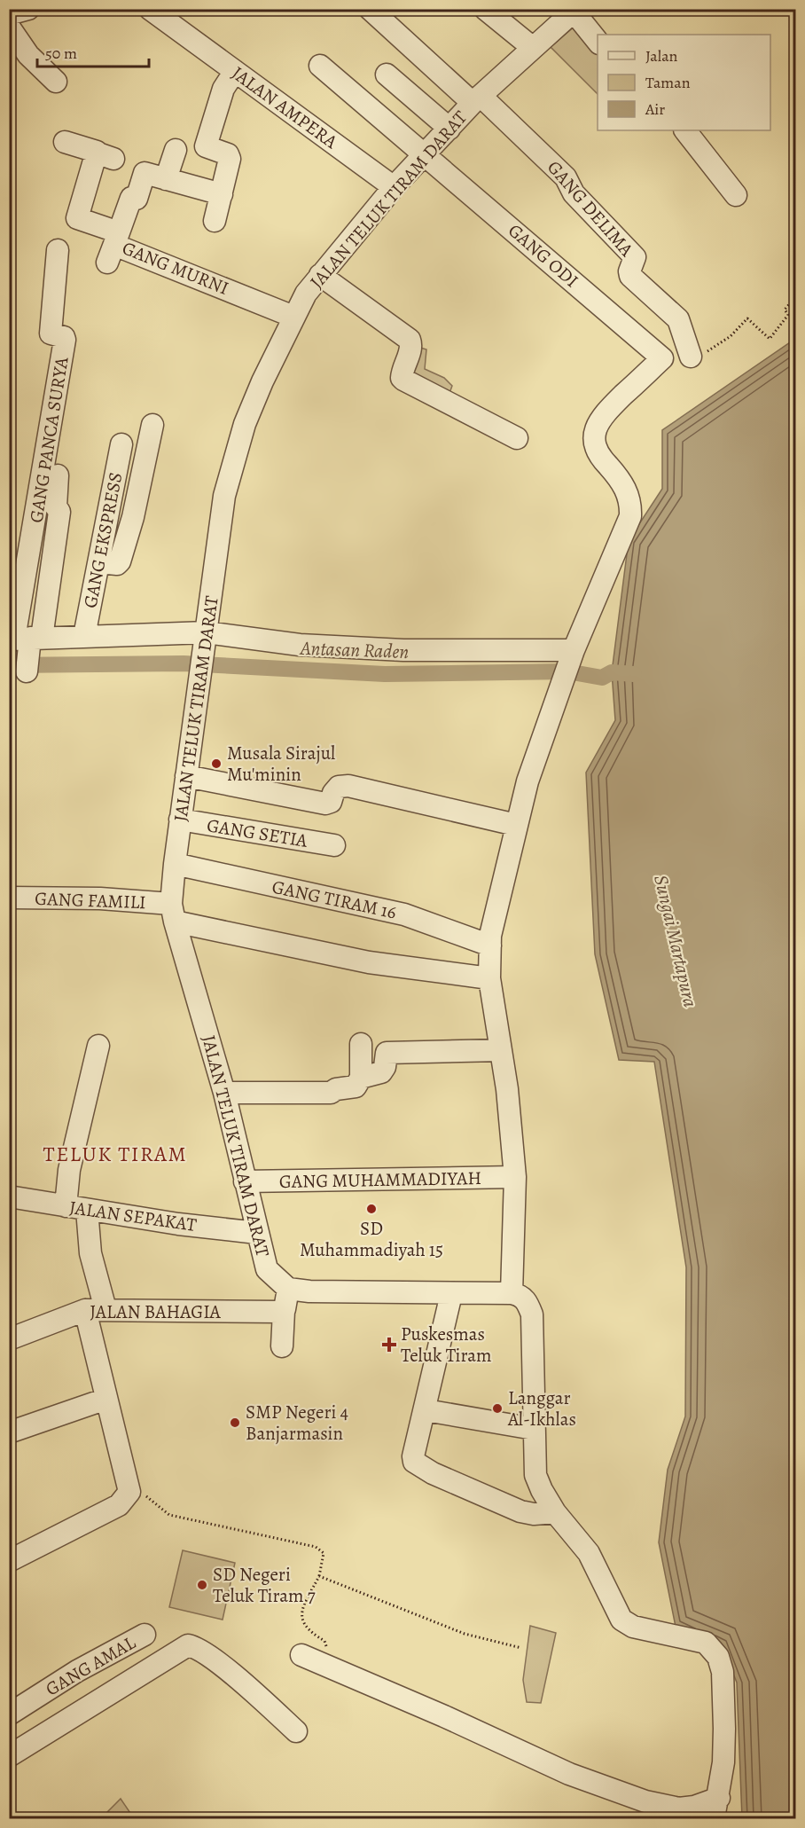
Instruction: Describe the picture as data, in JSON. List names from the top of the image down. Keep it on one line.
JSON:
{"streets":{"street":["JALAN AMPERA","JALAN TELUK TIRAM DARAT","GANG DELIMA","GANG ODI","GANG MURNI","GANG PANCA SURYA","GANG EKSPRESS","GANG SETIA","GANG TIRAM 16","GANG FAMILI","GANG MUHAMMADIYAH","JALAN SEPAKAT","JALAN BAHAGIA","GANG AMAL"]},"crossings":[["JALAN AMPERA","JALAN TELUK TIRAM DARAT"],["JALAN TELUK TIRAM DARAT","GANG DELIMA"],["JALAN TELUK TIRAM DARAT","GANG ODI"],["JALAN TELUK TIRAM DARAT","GANG MURNI"],["JALAN TELUK TIRAM DARAT","GANG SETIA"],["JALAN TELUK TIRAM DARAT","GANG TIRAM 16"],["JALAN TELUK TIRAM DARAT","GANG FAMILI"],["JALAN TELUK TIRAM DARAT","GANG MUHAMMADIYAH"],["JALAN TELUK TIRAM DARAT","JALAN SEPAKAT"]],"districts":["TELUK TIRAM"],"water":["Antasan Raden","Sungai Martapura"],"places":{"other":["Musala Sirajul Mu'minin","SD Muhammadiyah 15","Langgar Al-Ikhlas","SMP Negeri 4 Banjarmasin","SD Negeri Teluk Tiram 7"],"health":["Puskesmas Teluk Tiram"]},"legend":["Jalan","Taman","Air"],"scale_bar":"50 m"}
